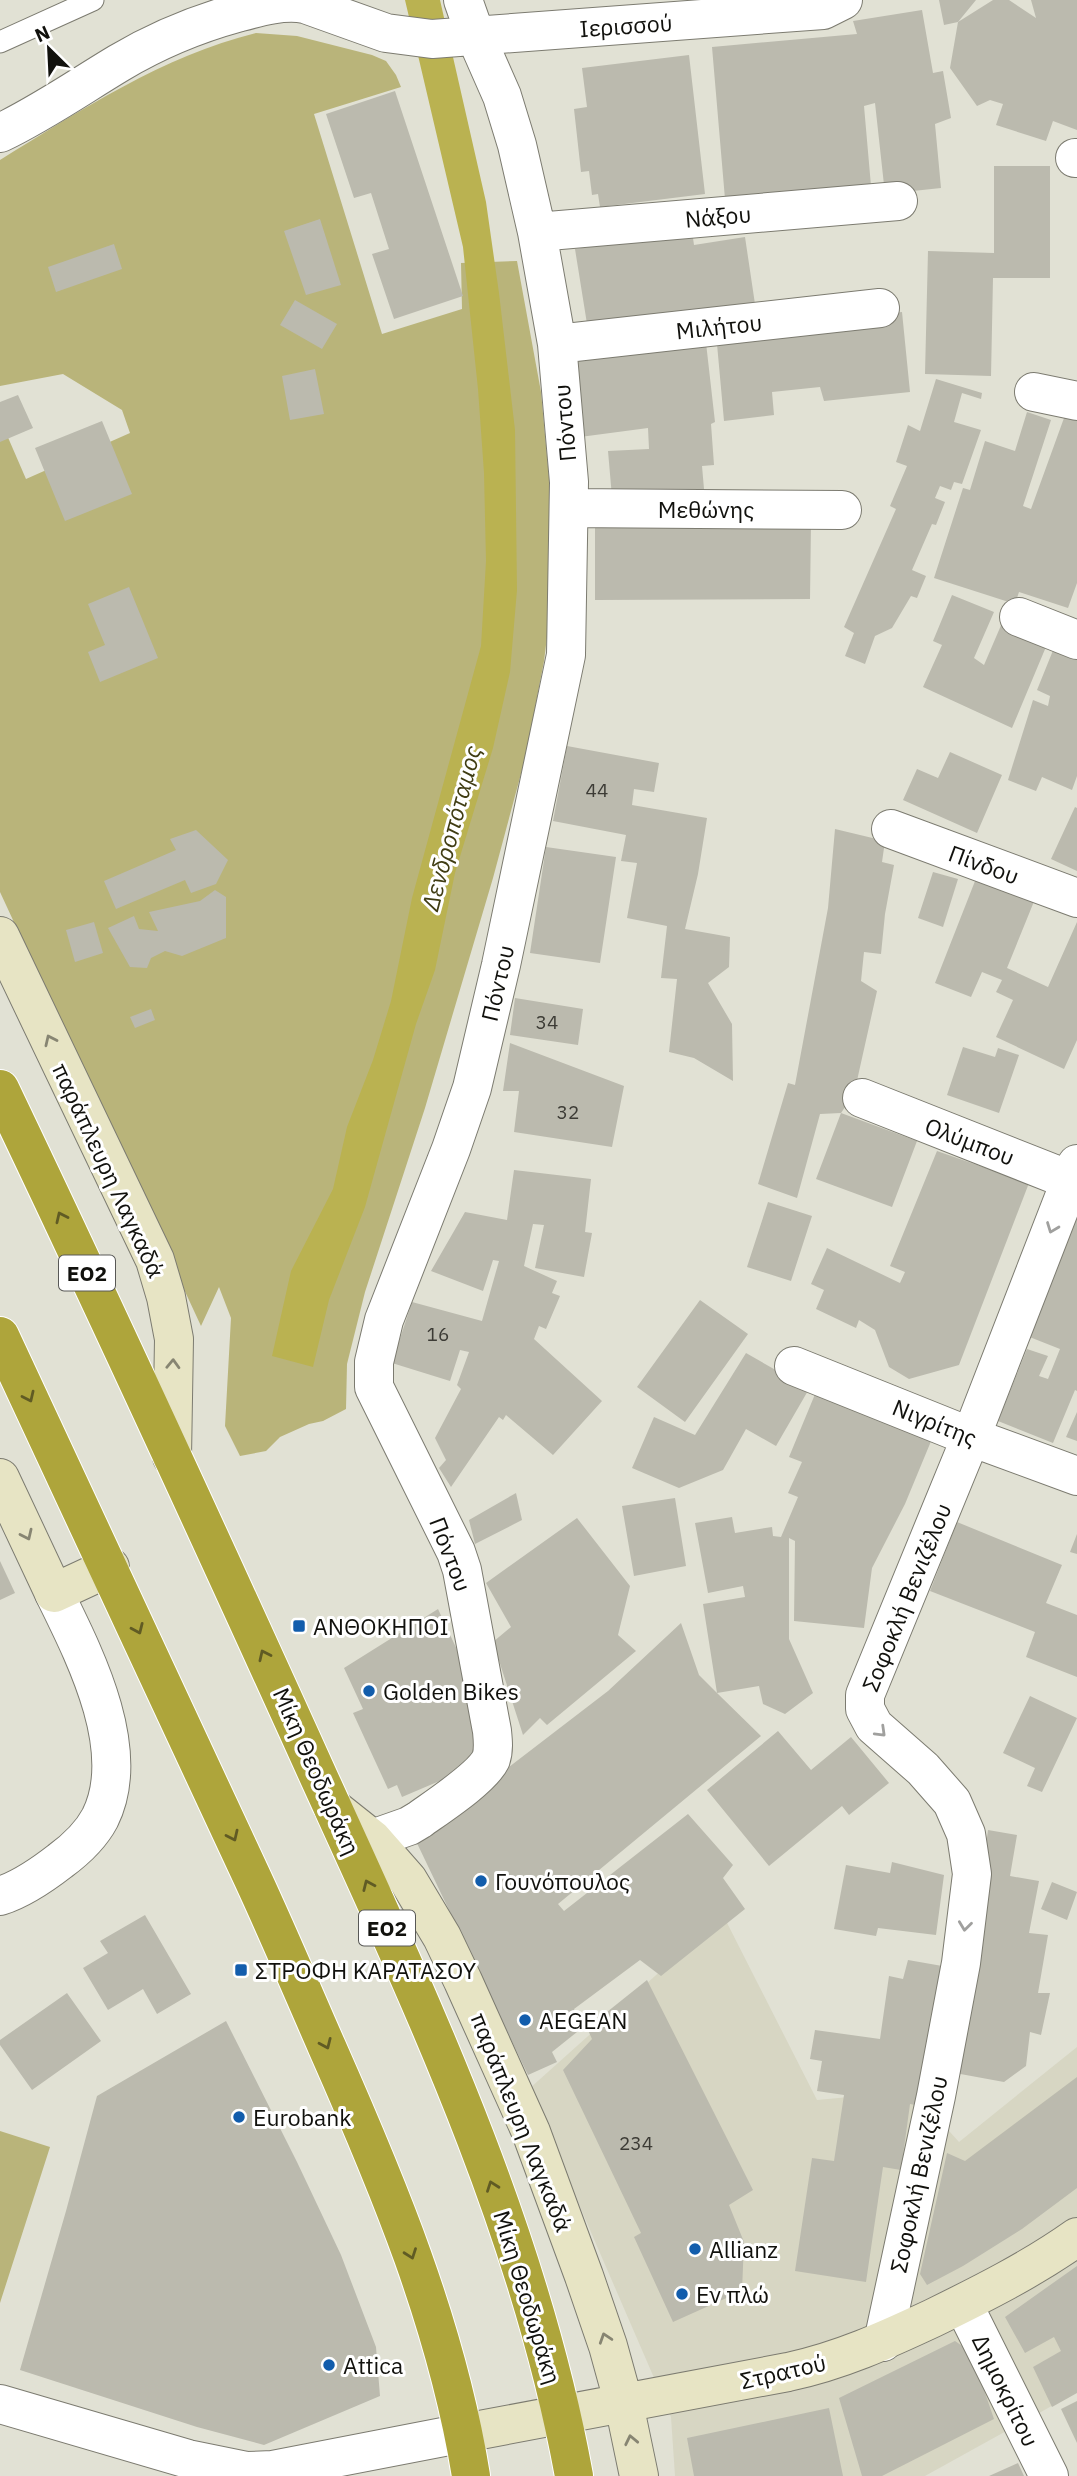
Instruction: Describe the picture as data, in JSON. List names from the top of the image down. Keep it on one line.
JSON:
{"streets":{"highway":["ΕΟ2","Μίκη Θεοδωράκη"],"street":["Ιερισσού","Νάξου","Μιλήτου","Πόντου","Μεθώνης","Πίνδου","Ολύμπου","παράπλευρη Λαγκαδά","Νιγρίτης","Σοφοκλή Βενιζέλου","Στρατού","Δημοκρίτου"]},"crossings":[["Ιερισσού","Πόντου"],["Νάξου","Πόντου"],["Μιλήτου","Πόντου"],["Πόντου","Μεθώνης"],["Πόντου","παράπλευρη Λαγκαδά"],["Ολύμπου","Σοφοκλή Βενιζέλου"],["παράπλευρη Λαγκαδά","Μίκη Θεοδωράκη"],["παράπλευρη Λαγκαδά","Στρατού"],["Νιγρίτης","Σοφοκλή Βενιζέλου"],["Σοφοκλή Βενιζέλου","Στρατού"],["Μίκη Θεοδωράκη","Στρατού"],["Στρατού","Δημοκρίτου"]],"one_way":["παράπλευρη Λαγκαδά","Σοφοκλή Βενιζέλου"],"water":["Δενδροπόταμος"],"places":{"transit":["ΑΝΘΟΚΗΠΟΙ","ΣΤΡΟΦΗ ΚΑΡΑΤΑΣΟΥ"],"other":["Golden Bikes","Γουνόπουλος","AEGEAN","Eurobank","Allianz","Εν πλώ","Attica"]},"house_numbers":["44","34","32","16","234"],"north":"top left"}
